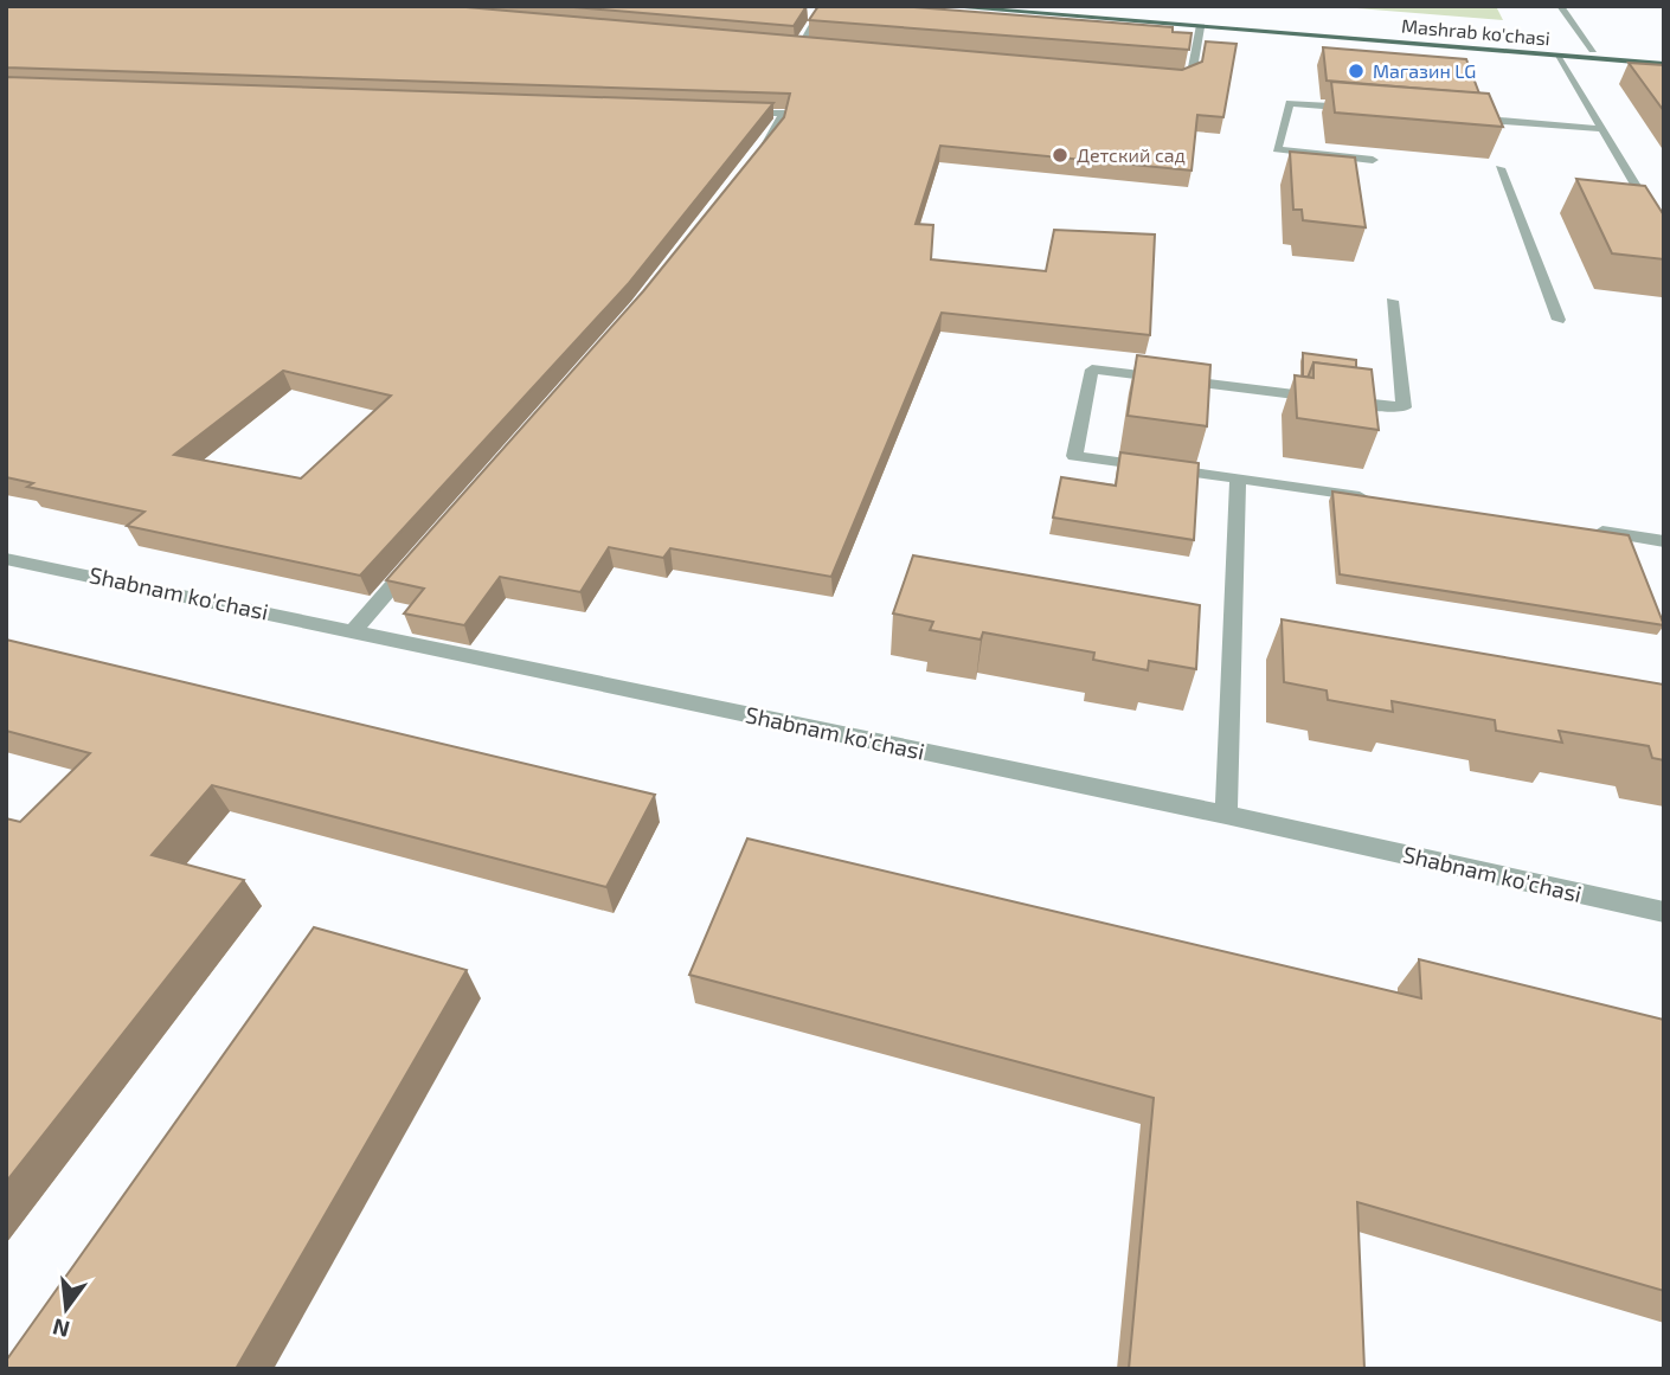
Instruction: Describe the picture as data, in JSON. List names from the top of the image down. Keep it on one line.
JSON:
{"streets":{"main road":["Mashrab ko'chasi"],"street":["Shabnam ko'chasi"]},"places":["Магазин LG","Детский сад"],"north":"bottom"}
